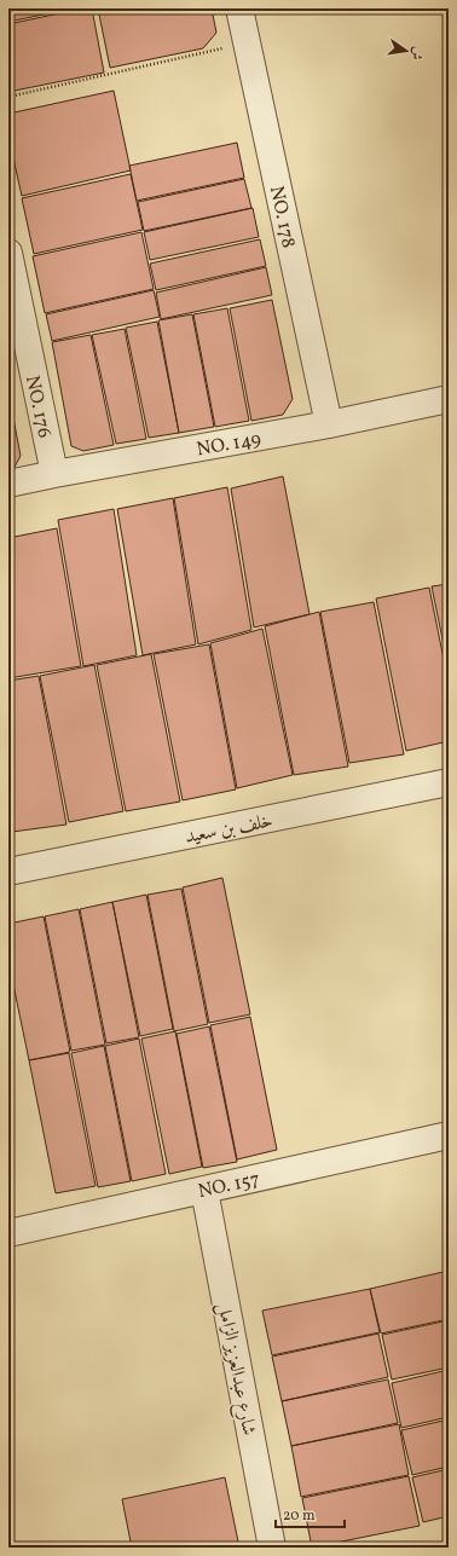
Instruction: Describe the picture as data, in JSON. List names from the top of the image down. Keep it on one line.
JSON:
{"streets":{"street":["NO. 178","NO. 176","NO. 149","خلف بن سعيد","NO. 157","شارع عبدالعزيز الزامل"]},"crossings":[["NO. 178","NO. 149"],["NO. 176","NO. 149"],["NO. 157","شارع عبدالعزيز الزامل"]],"scale_bar":"20 m","north":"right"}
